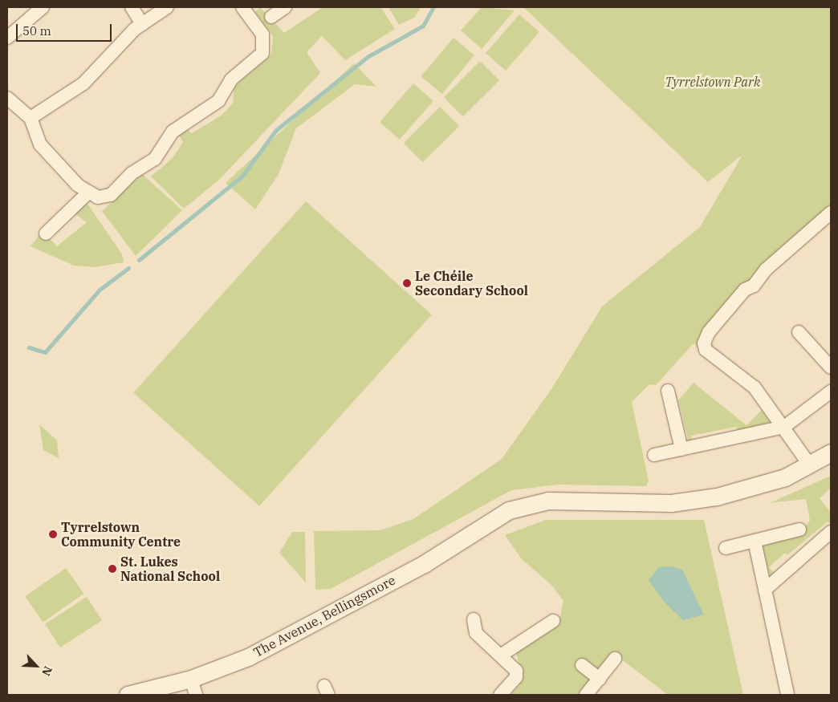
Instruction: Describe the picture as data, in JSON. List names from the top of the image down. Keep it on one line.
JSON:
{"streets":{"street":["The Avenue, Bellingsmore"]},"parks":["Tyrrelstown Park"],"places":["Le Chéile Secondary School","Tyrrelstown Community Centre","St. Lukes National School"],"scale_bar":"50 m","north":"bottom right"}
